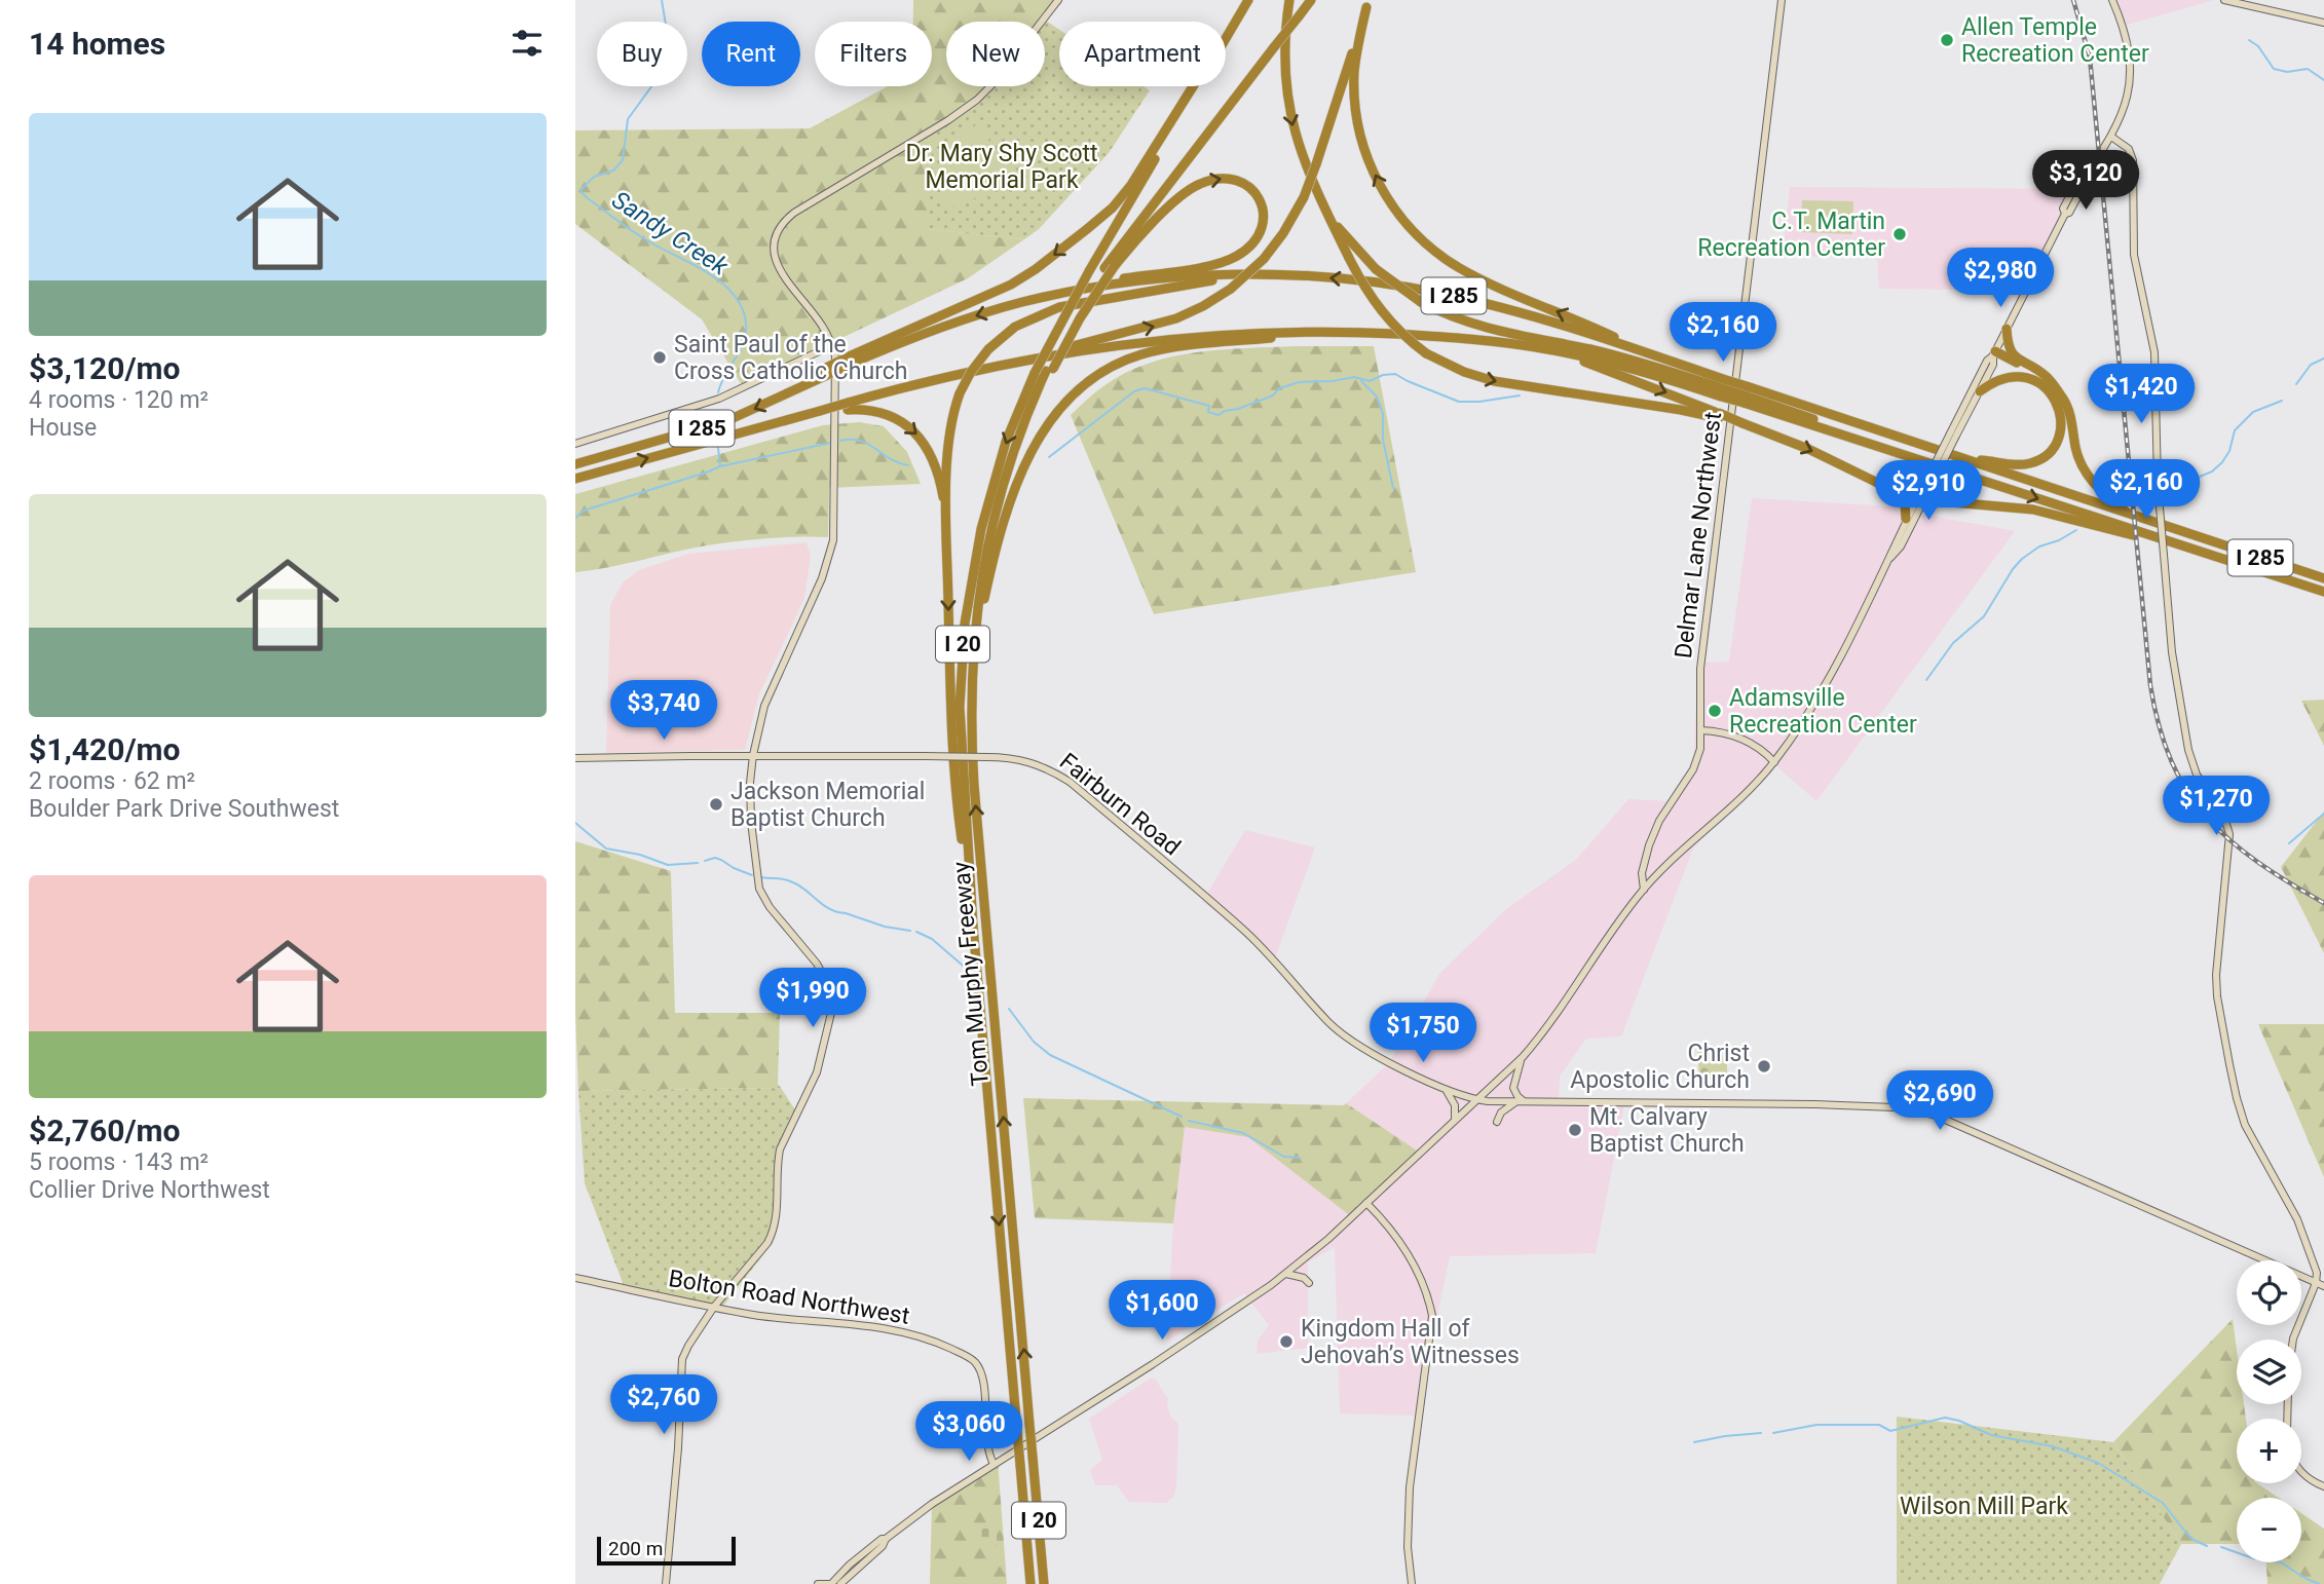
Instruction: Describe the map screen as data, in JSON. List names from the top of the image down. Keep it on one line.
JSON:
{"streets":{"highway":["I 285","I 20","Tom Murphy Freeway"],"street":["Delmar Lane Northwest","Fairburn Road","Bolton Road Northwest"]},"crossings":[["I 20","Tom Murphy Freeway"],["Fairburn Road","Tom Murphy Freeway"]],"water":["Sandy Creek"],"parks":["Dr. Mary Shy Scott Memorial Park","Wilson Mill Park"],"places":["Allen Temple Recreation Center","C.T. Martin Recreation Center","Saint Paul of the Cross Catholic Church","Adamsville Recreation Center","Jackson Memorial Baptist Church","Christ Apostolic Church","Mt. Calvary Baptist Church","Kingdom Hall of Jehovah’s Witnesses"],"scale_bar":"200 m","page":{"heading":"14 homes","chip":["Buy","Rent","Filters","New","Apartment"],"list":[{"name":"$3,120/mo","note":"4 rooms · 120 m² · House"},{"name":"$1,420/mo","note":"2 rooms · 62 m² · Boulder Park Drive Southwest"},{"name":"$2,760/mo","note":"5 rooms · 143 m² · Collier Drive Northwest"}],"price":["$3,120","$2,980","$2,160","$1,420","$2,160","$2,910","$3,740","$1,270","$1,990","$1,750","$2,690","$1,600","$2,760","$3,060"],"map_buttons":["+","−"],"scale":"200 m"}}
